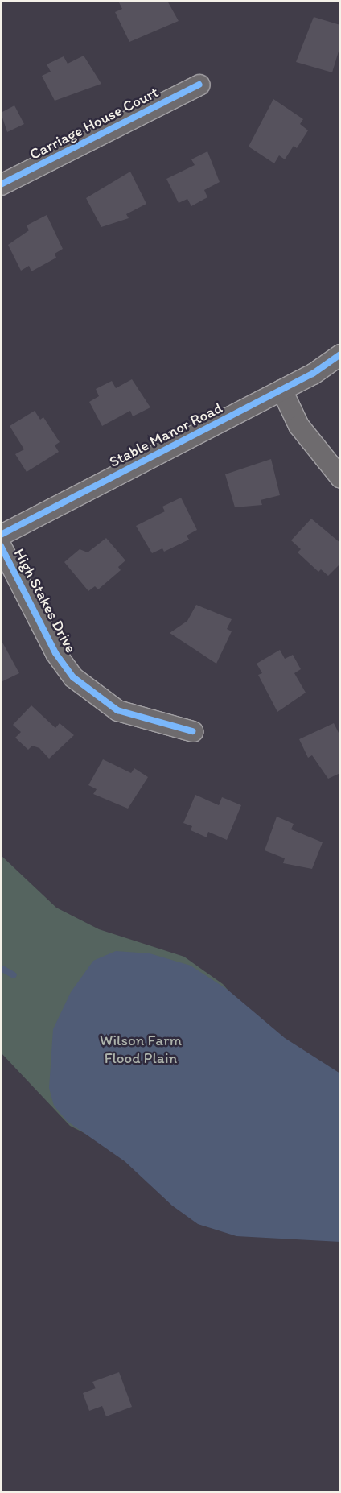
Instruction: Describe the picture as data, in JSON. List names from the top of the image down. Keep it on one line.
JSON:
{"streets":{"street":["Carriage House Court","Stable Manor Road","High Stakes Drive"]},"parks":["Wilson Farm Flood Plain"]}
